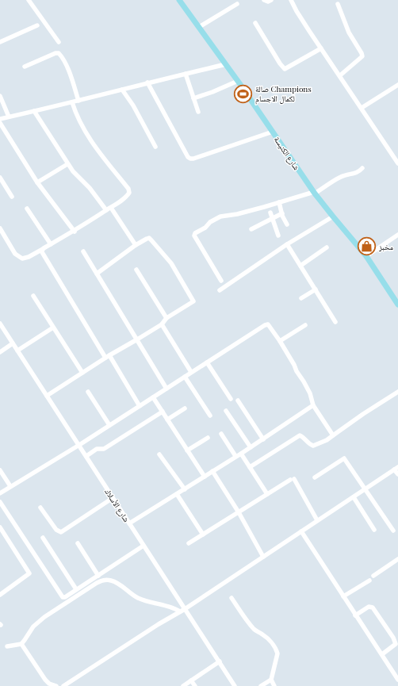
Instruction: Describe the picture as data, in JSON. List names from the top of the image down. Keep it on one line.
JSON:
{"streets":{"main road":["شارع الكنيسة"],"street":["شارع الأسلاك"]},"places":{"sports":["صالة Champions لكمال الاجسام"],"shop":["مخبز"]}}
